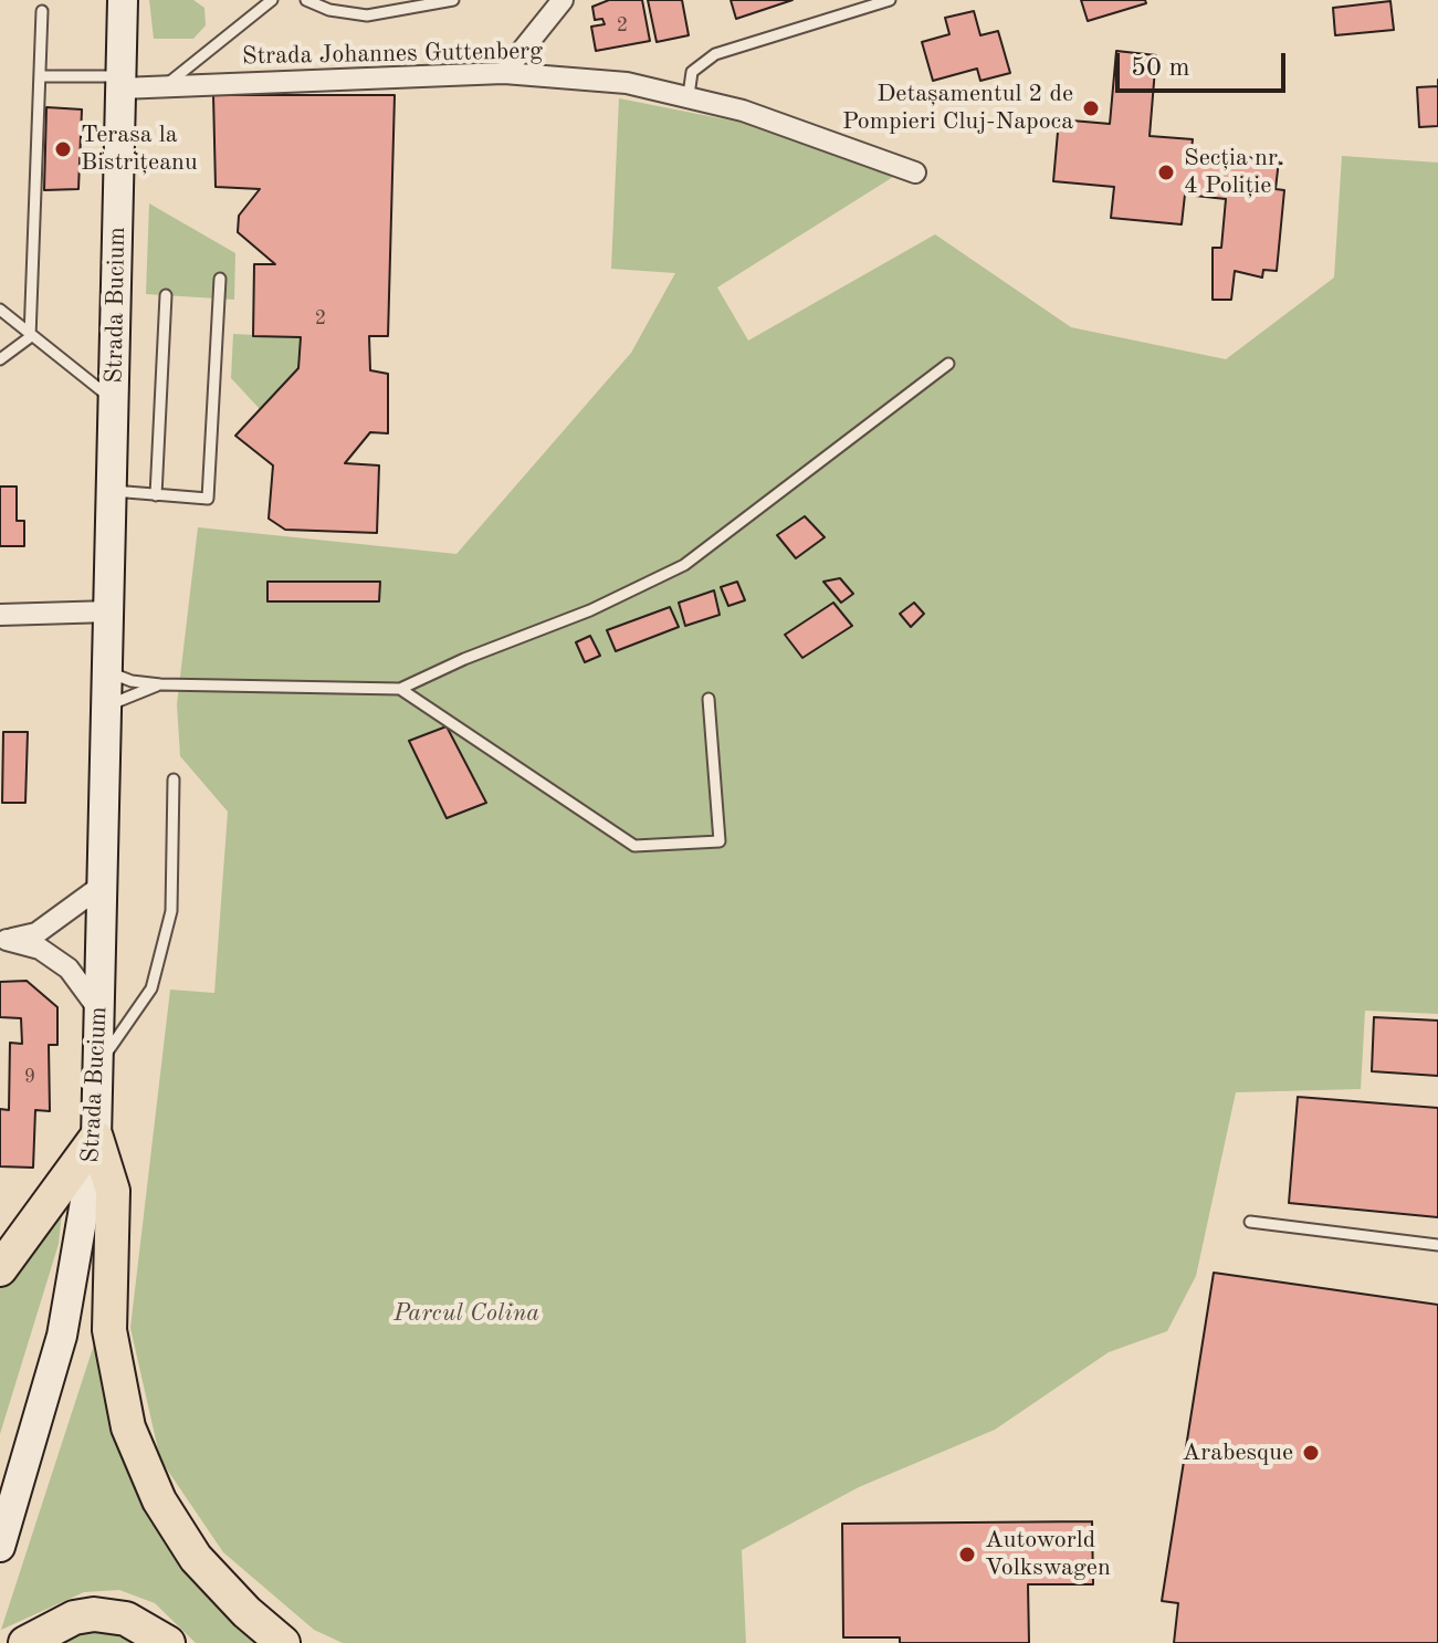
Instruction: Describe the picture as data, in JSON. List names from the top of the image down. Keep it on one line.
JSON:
{"streets":{"main road":["Strada Bucium"],"street":["Strada Johannes Guttenberg"]},"crossings":[["Strada Johannes Guttenberg","Strada Bucium"]],"parks":["Parcul Colina"],"places":["Detașamentul 2 de Pompieri Cluj-Napoca","Terasa la Bistrițeanu","Secția nr. 4 Poliție","Arabesque","Autoworld Volkswagen"],"house_numbers":["2","2","9"],"scale_bar":"50 m"}
